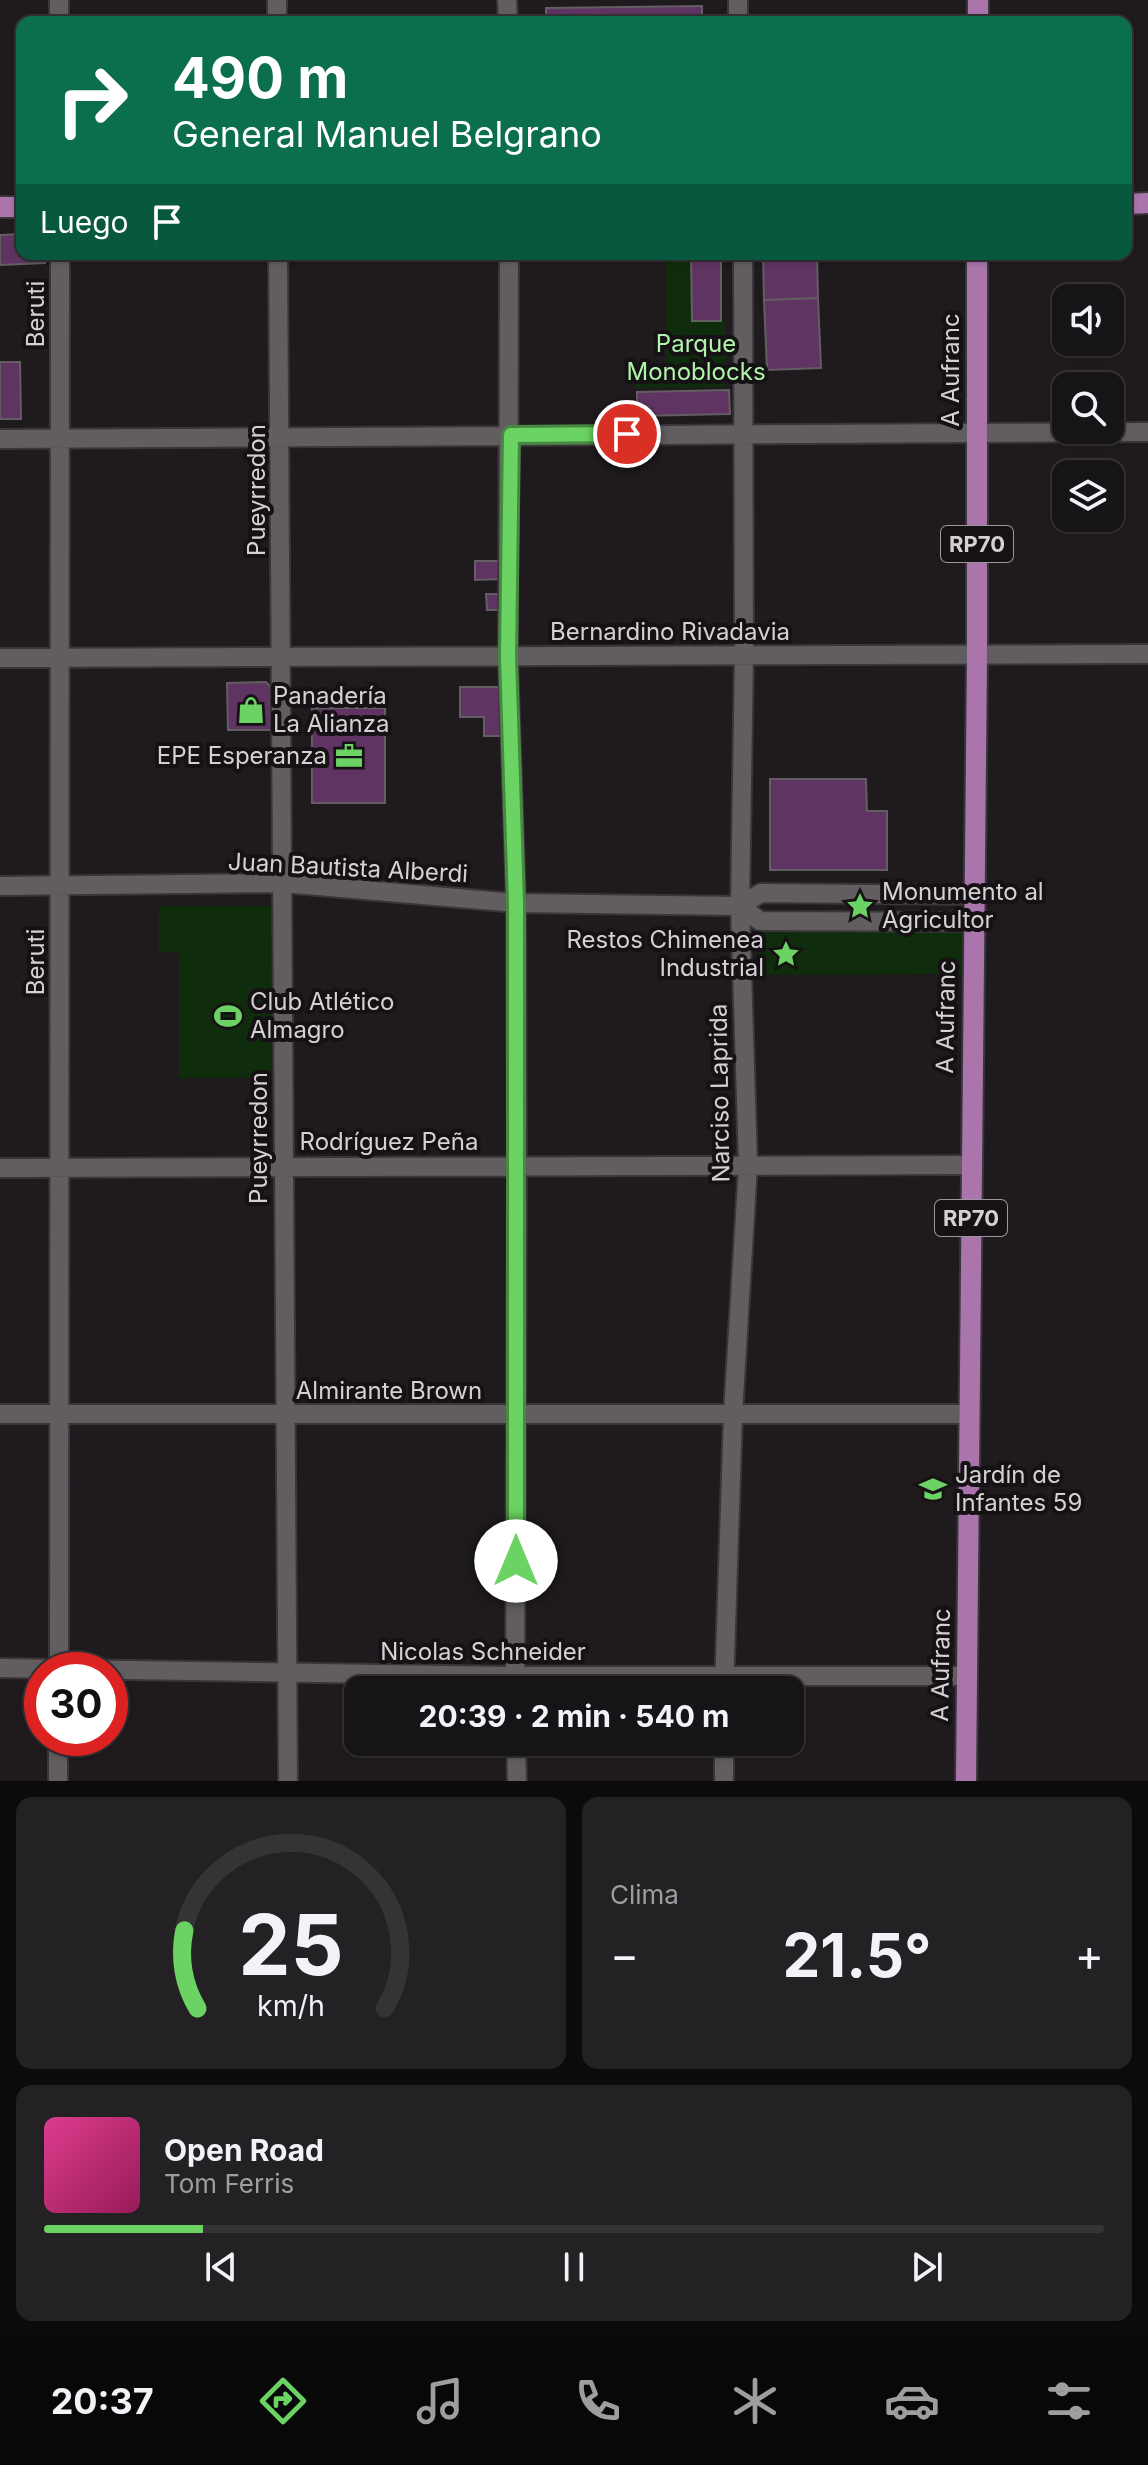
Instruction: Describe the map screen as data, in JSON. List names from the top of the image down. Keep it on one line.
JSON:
{"streets":{"main road":["A Aufranc","RP70"],"street":["Beruti","Pueyrredon","Bernardino Rivadavia","Juan Bautista Alberdi","Narciso Laprida","Rodríguez Peña","Almirante Brown","Nicolas Schneider"]},"crossings":[["Beruti","Bernardino Rivadavia"],["Beruti","Juan Bautista Alberdi"],["Beruti","Rodríguez Peña"],["Beruti","Almirante Brown"],["A Aufranc","Bernardino Rivadavia"],["A Aufranc","Juan Bautista Alberdi"],["A Aufranc","Rodríguez Peña"],["A Aufranc","Almirante Brown"],["A Aufranc","Nicolas Schneider"],["Pueyrredon","Bernardino Rivadavia"],["Pueyrredon","Juan Bautista Alberdi"],["Pueyrredon","Rodríguez Peña"],["Pueyrredon","Almirante Brown"],["Pueyrredon","Nicolas Schneider"],["Bernardino Rivadavia","Narciso Laprida"],["Juan Bautista Alberdi","Narciso Laprida"],["Narciso Laprida","Rodríguez Peña"],["Narciso Laprida","Almirante Brown"]],"parks":["Parque Monoblocks"],"places":{"shop":["Panadería La Alianza"],"office":["EPE Esperanza"],"place":["Monumento al Agricultor","Restos Chimenea Industrial"],"sports":["Club Atlético Almagro"],"school or university":["Jardín de Infantes 59"]},"page":{"turn":["490 m","General Manuel Belgrano"],"then":"Luego","limit":"30","trip":"20:39 · 2 min · 540 m","tile":"Clima","heat":["−","21.5°","+"],"song":["Open Road","Tom Ferris"],"tabs":"20:37","gauge":["25","km/h"]}}
